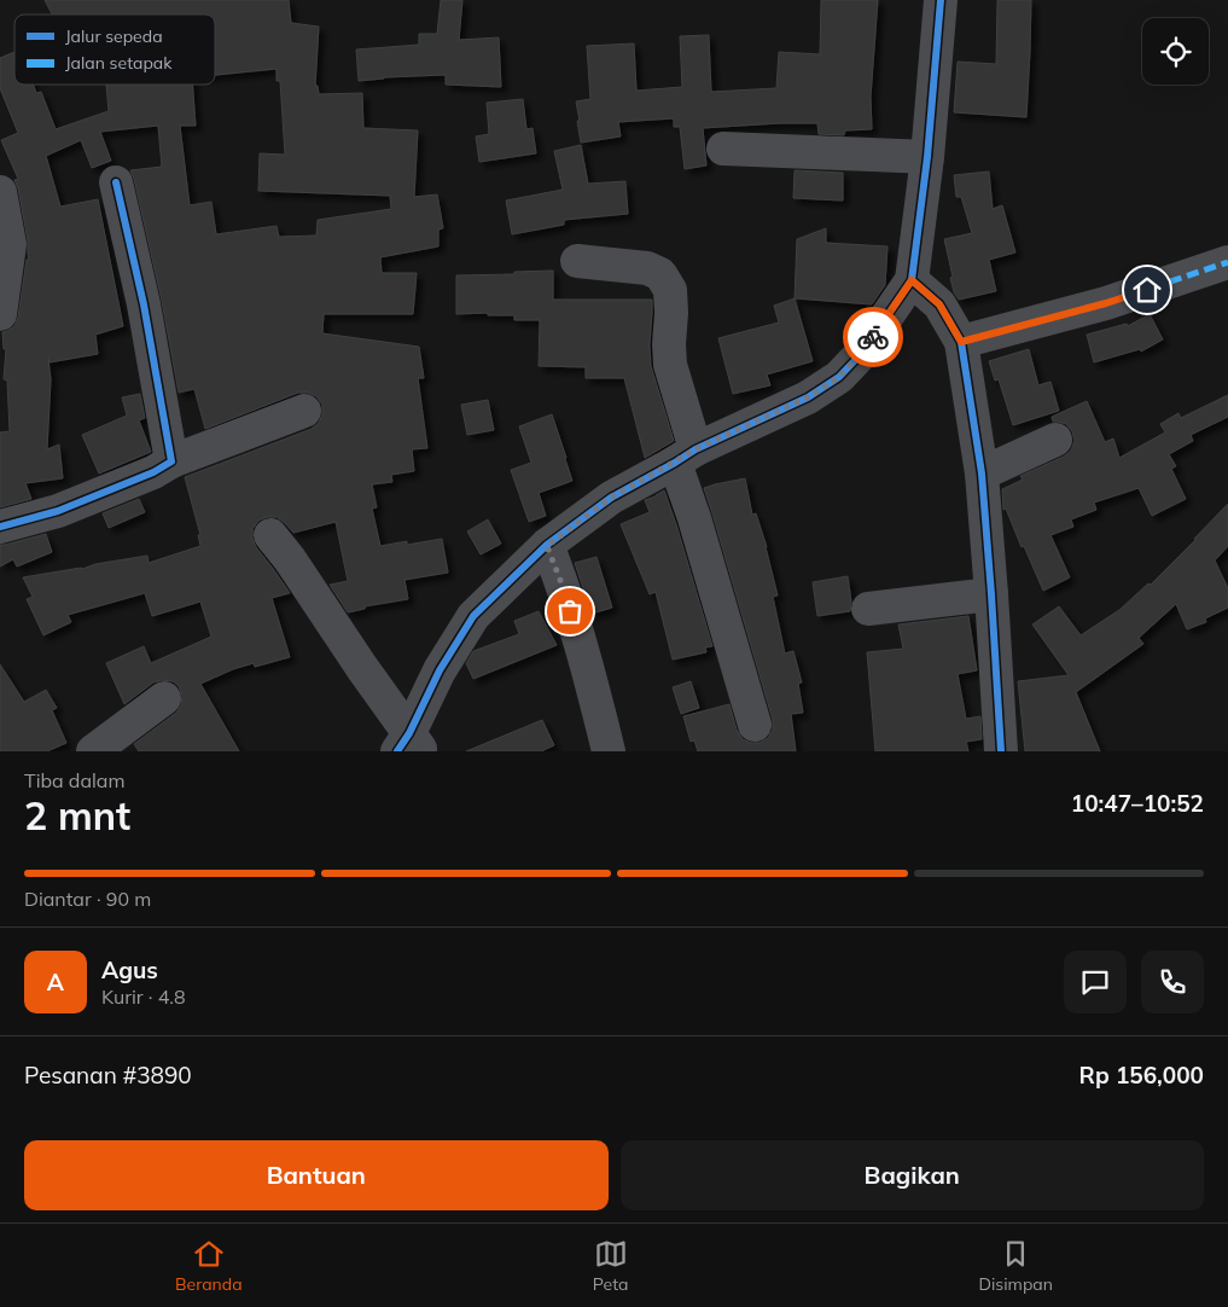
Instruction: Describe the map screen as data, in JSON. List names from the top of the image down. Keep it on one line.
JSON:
{"legend":["Jalur sepeda","Jalan setapak"],"page":{"heading":["2 mnt","Tiba dalam","10:47–10:52"],"panel":["Agus","Kurir · 4.8","Pesanan #3890","Rp 156,000"],"bar":"Diantar · 90 m","round":"A","buttons":["Bantuan","Bagikan"],"tabs":["Beranda","Peta","Disimpan"]}}
